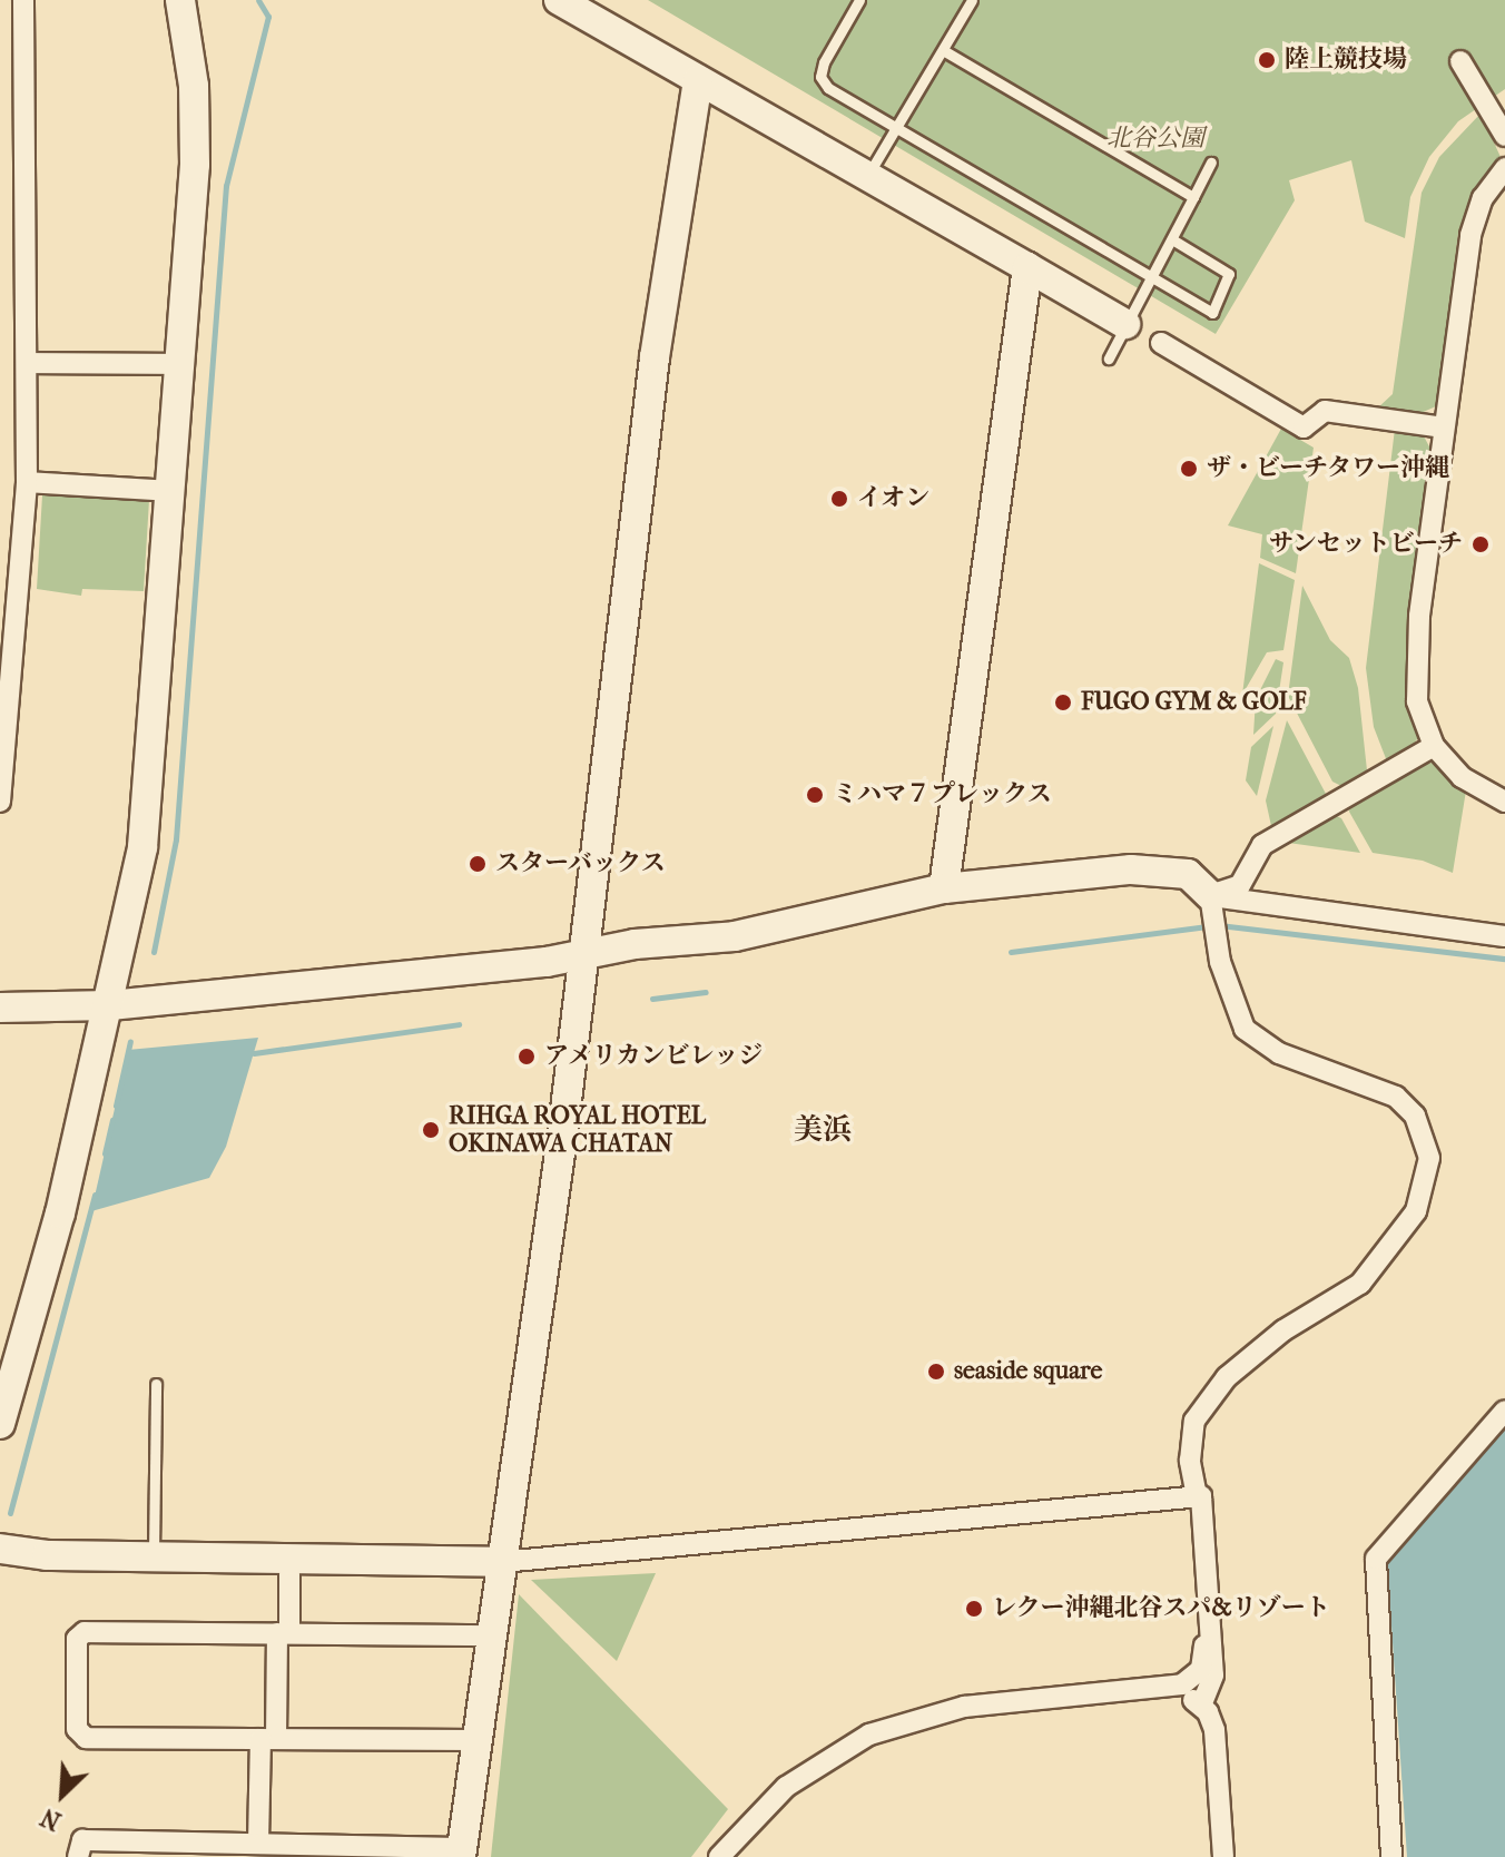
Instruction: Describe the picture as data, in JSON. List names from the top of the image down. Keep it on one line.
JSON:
{"districts":["美浜"],"parks":["北谷公園"],"places":["陸上競技場","ザ・ビーチタワー沖縄","イオン","サンセットビーチ","FUGO GYM & GOLF","ミハマ７プレックス","スターバックス","アメリカンビレッジ","RIHGA ROYAL HOTEL OKINAWA CHATAN","seaside square","レクー沖縄北谷スパ&リゾート"],"north":"bottom left"}
